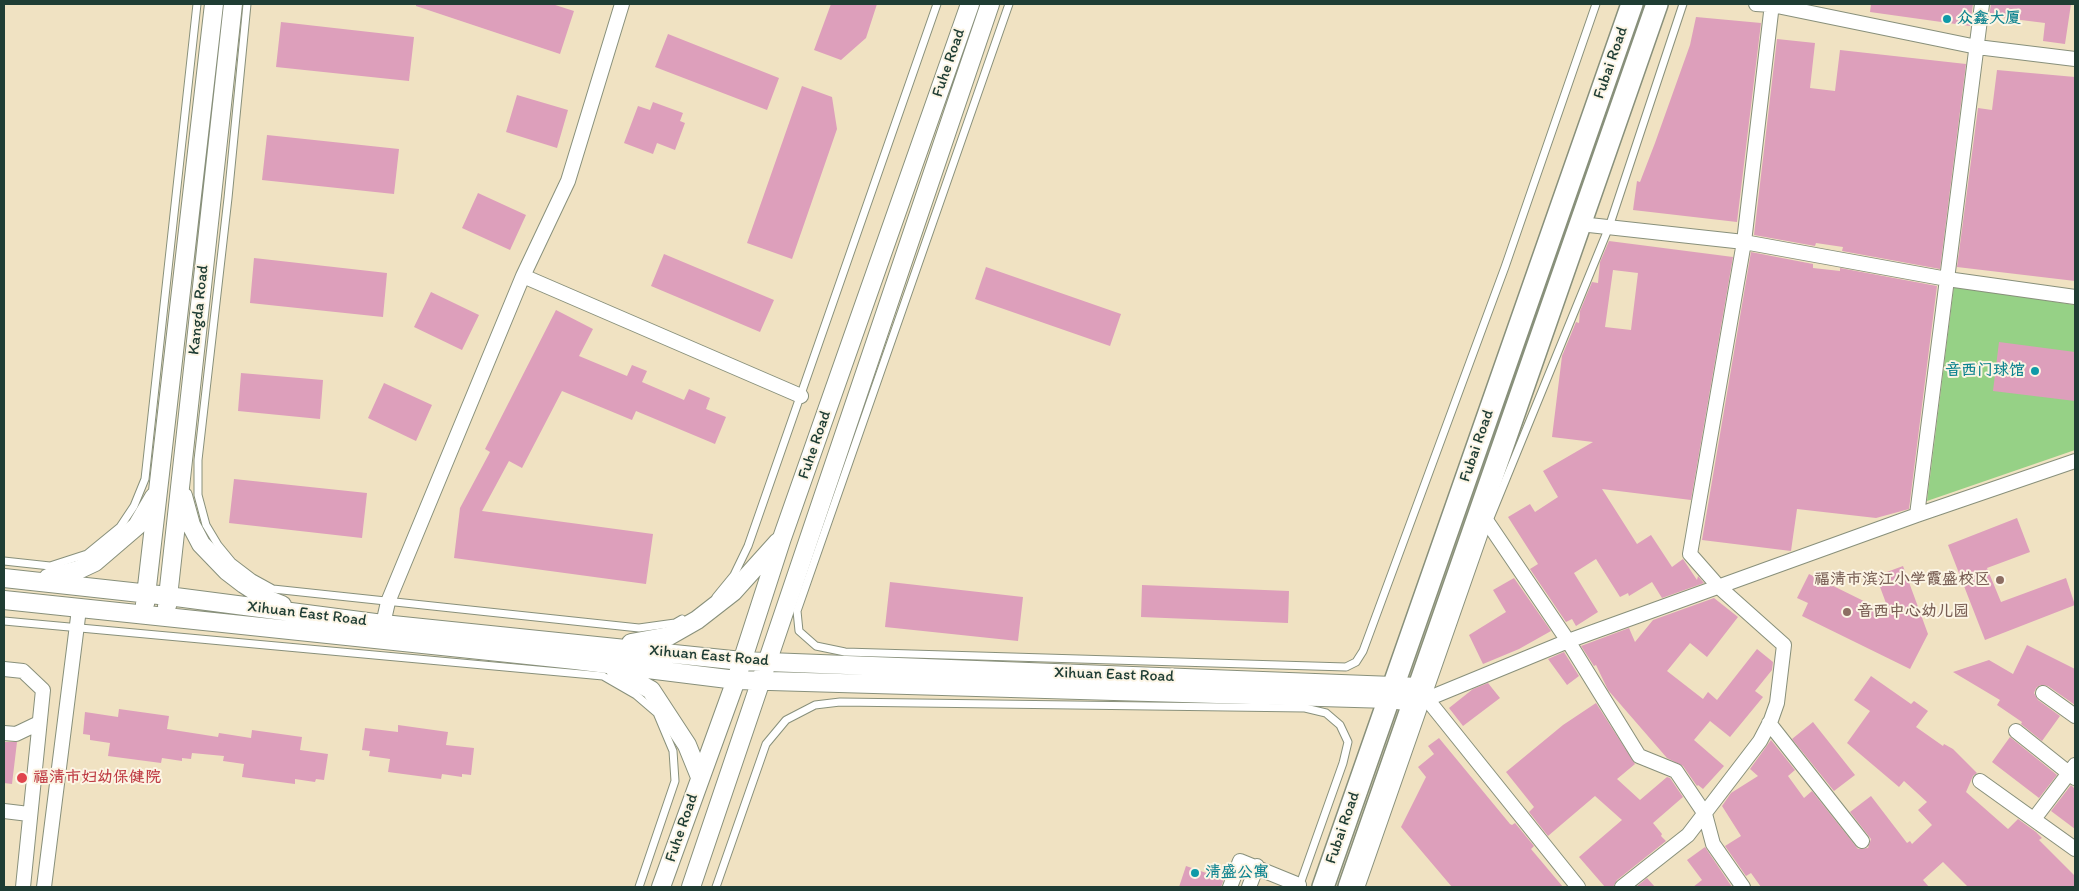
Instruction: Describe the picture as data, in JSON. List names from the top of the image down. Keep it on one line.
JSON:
{"streets":{"main road":["Fubai Road"],"street":["Fuhe Road","Kangda Road","Xihuan East Road"]},"crossings":[["Fuhe Road","Xihuan East Road"],["Fubai Road","Xihuan East Road"],["Kangda Road","Xihuan East Road"]],"places":["众鑫大厦","音西门球馆","福清市滨江小学霞盛校区","音西中心幼儿园","福清市妇幼保健院","清盛公寓"]}
